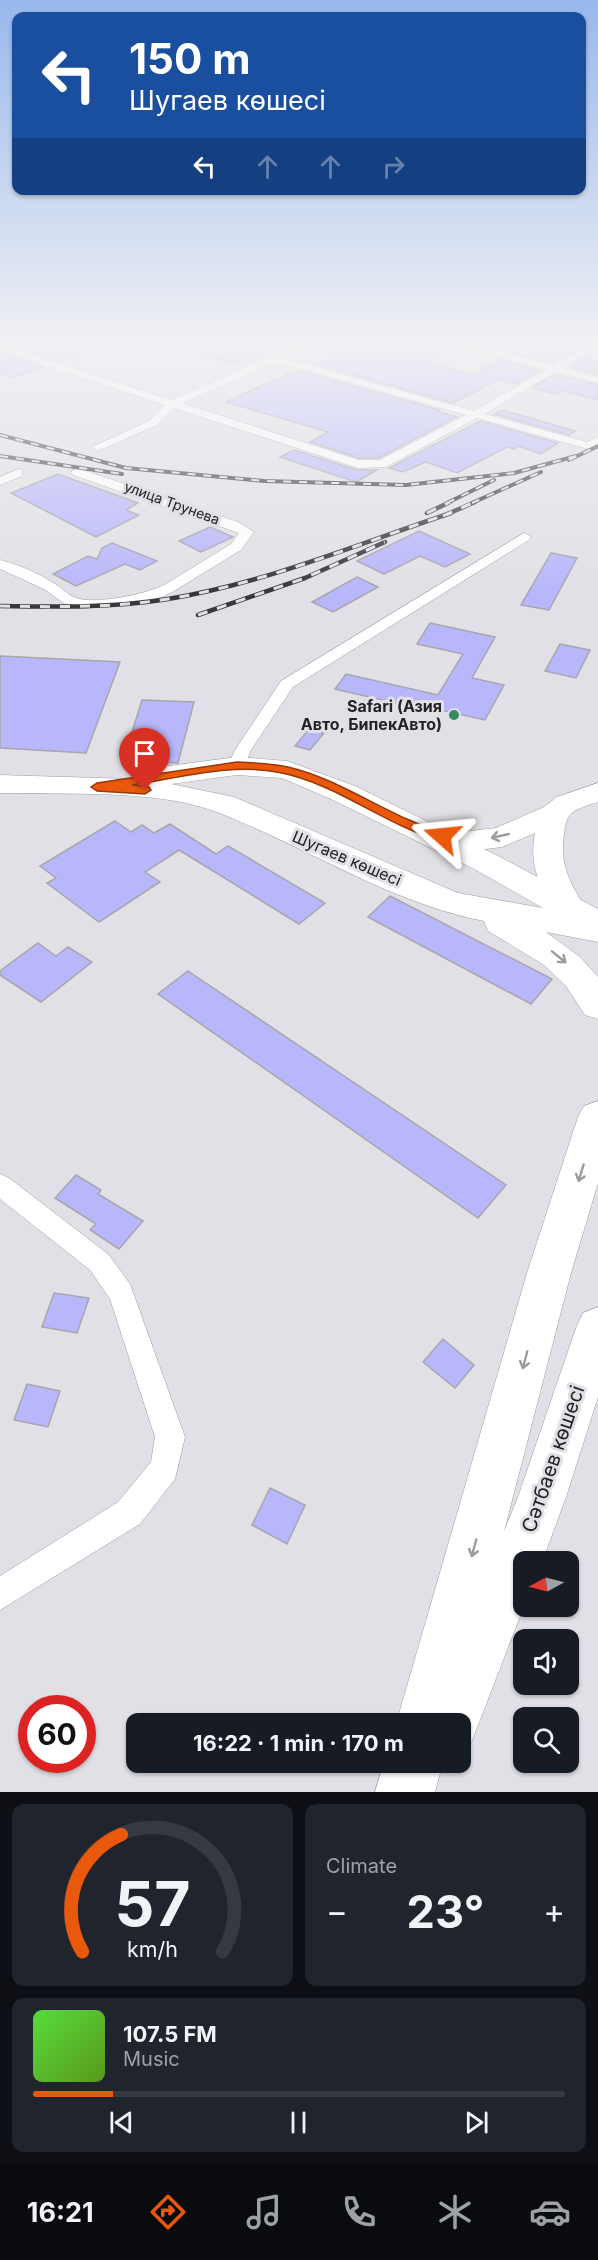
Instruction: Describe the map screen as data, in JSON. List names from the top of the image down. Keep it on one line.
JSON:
{"streets":{"highway":["Шугаев көшесі"],"main road":["Сәтбаев көшесі"],"street":["улица Трунева"]},"places":["Safari (Азия Авто, БипекАвто)"],"north":"left","page":{"turn":["150 m","Шугаев көшесі"],"limit":"60","trip":"16:22 · 1 min · 170 m","tile":"Climate","heat":["−","23°","+"],"song":["107.5 FM","Music"],"tabs":"16:21","gauge":["57","km/h"]}}
